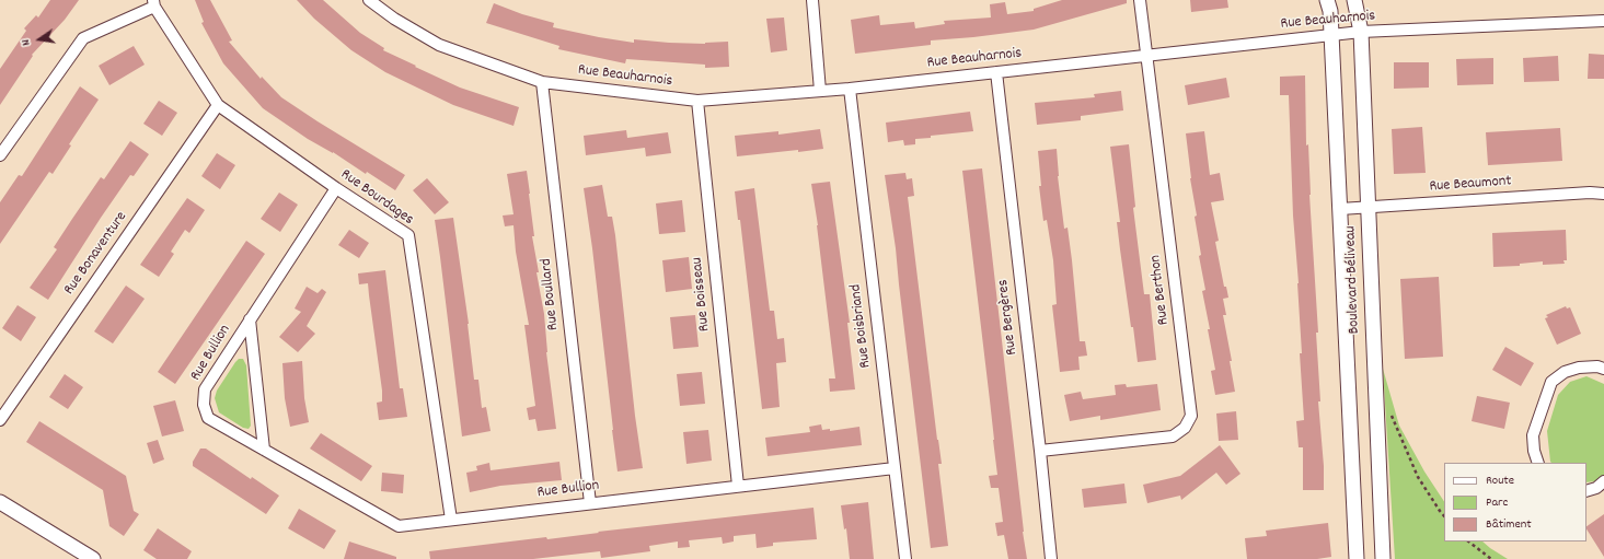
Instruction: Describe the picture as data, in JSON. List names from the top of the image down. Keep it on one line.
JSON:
{"streets":{"street":["Rue Beauharnois","Rue Beaumont","Rue Bourdages","Rue Bonaventure","Boulevard Béliveau","Rue Berthon","Rue Boullard","Rue Boisseau","Rue Bergères","Rue Boisbriand","Rue Bullion"]},"crossings":[["Rue Beauharnois","Boulevard Béliveau"],["Rue Beauharnois","Rue Berthon"],["Rue Beauharnois","Rue Boullard"],["Rue Beauharnois","Rue Boisseau"],["Rue Beauharnois","Rue Bergères"],["Rue Beauharnois","Rue Boisbriand"],["Rue Beaumont","Boulevard Béliveau"],["Rue Bourdages","Rue Bonaventure"],["Rue Bourdages","Rue Bullion"],["Rue Berthon","Rue Bergères"],["Rue Boullard","Rue Bullion"],["Rue Boisseau","Rue Bullion"],["Rue Boisbriand","Rue Bullion"]],"legend":["Route","Parc","Bâtiment"],"north":"left"}
